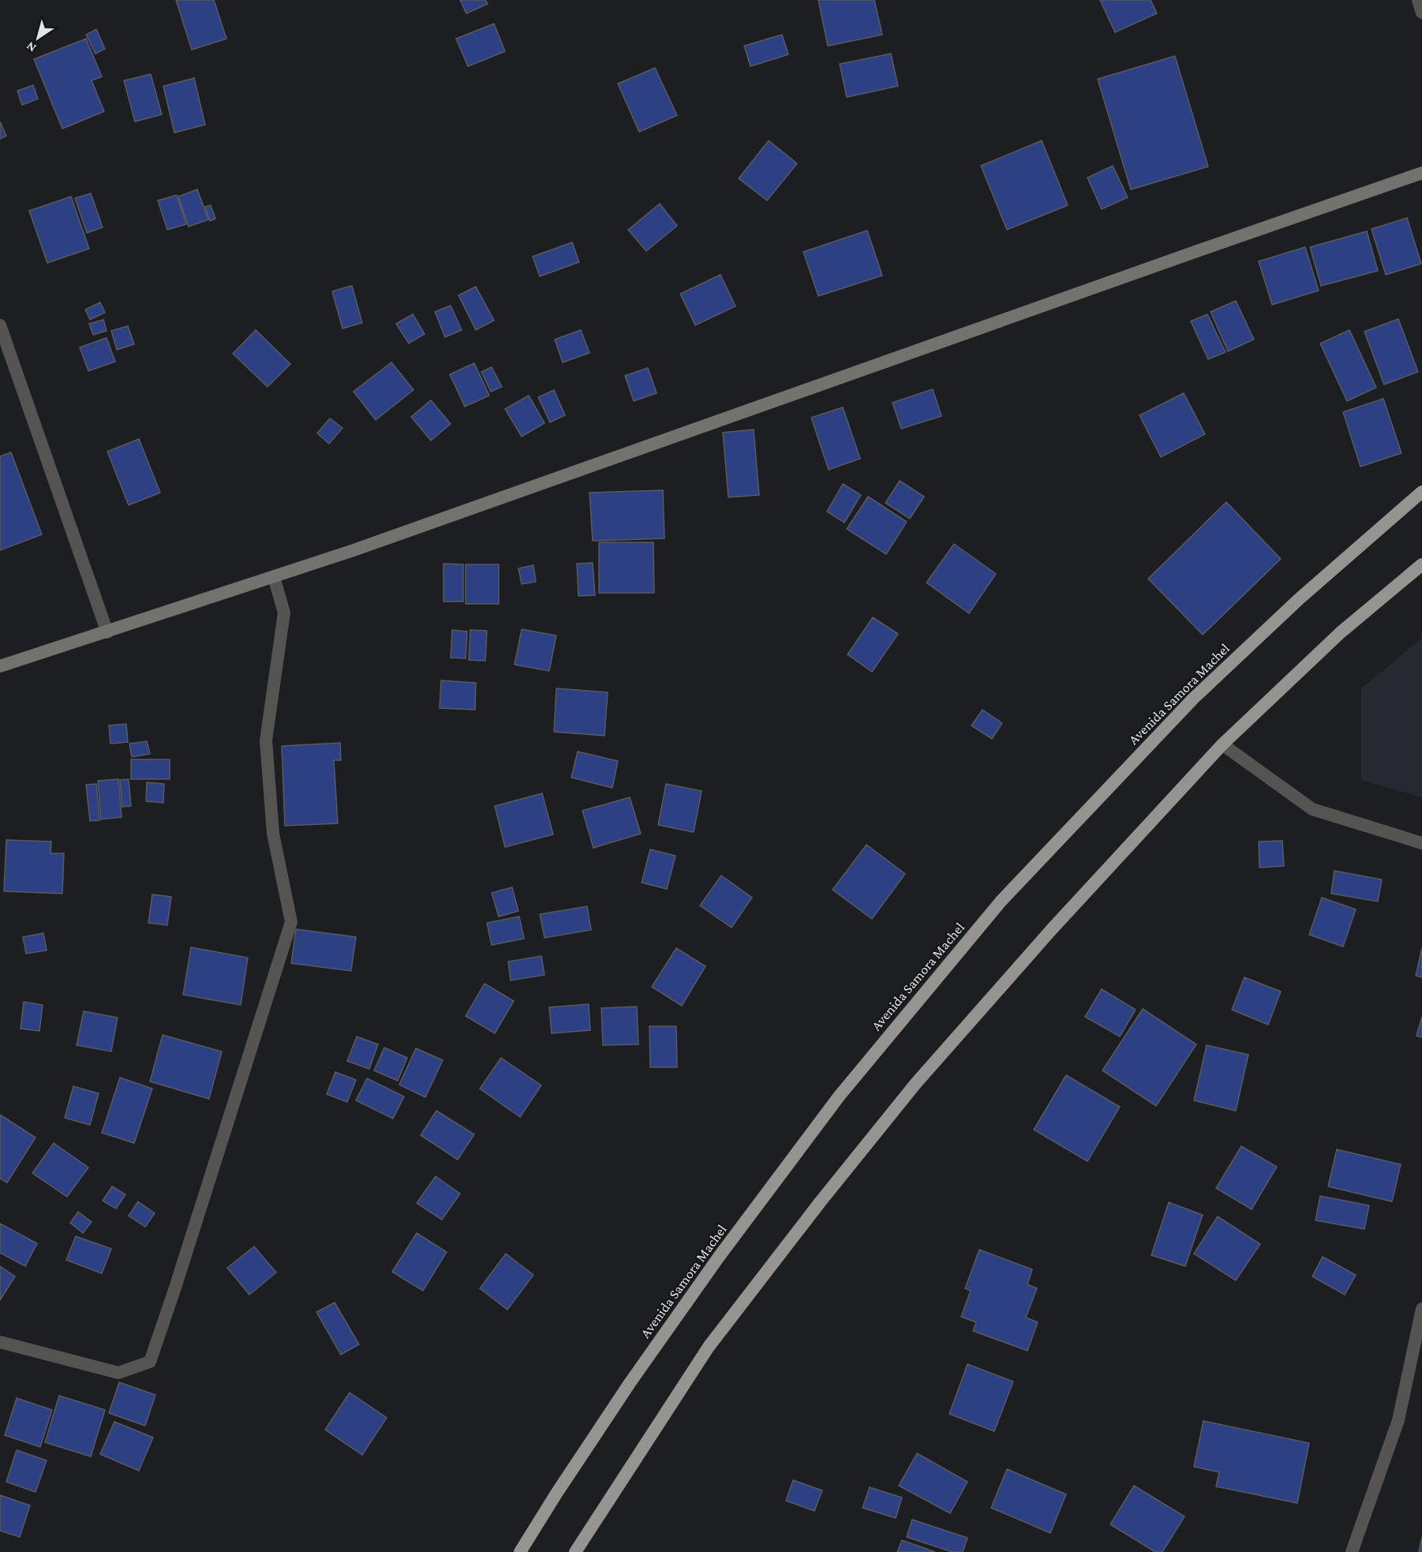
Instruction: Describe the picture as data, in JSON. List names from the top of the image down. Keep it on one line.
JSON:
{"streets":{"highway":["Avenida Samora Machel"]},"north":"bottom left"}
